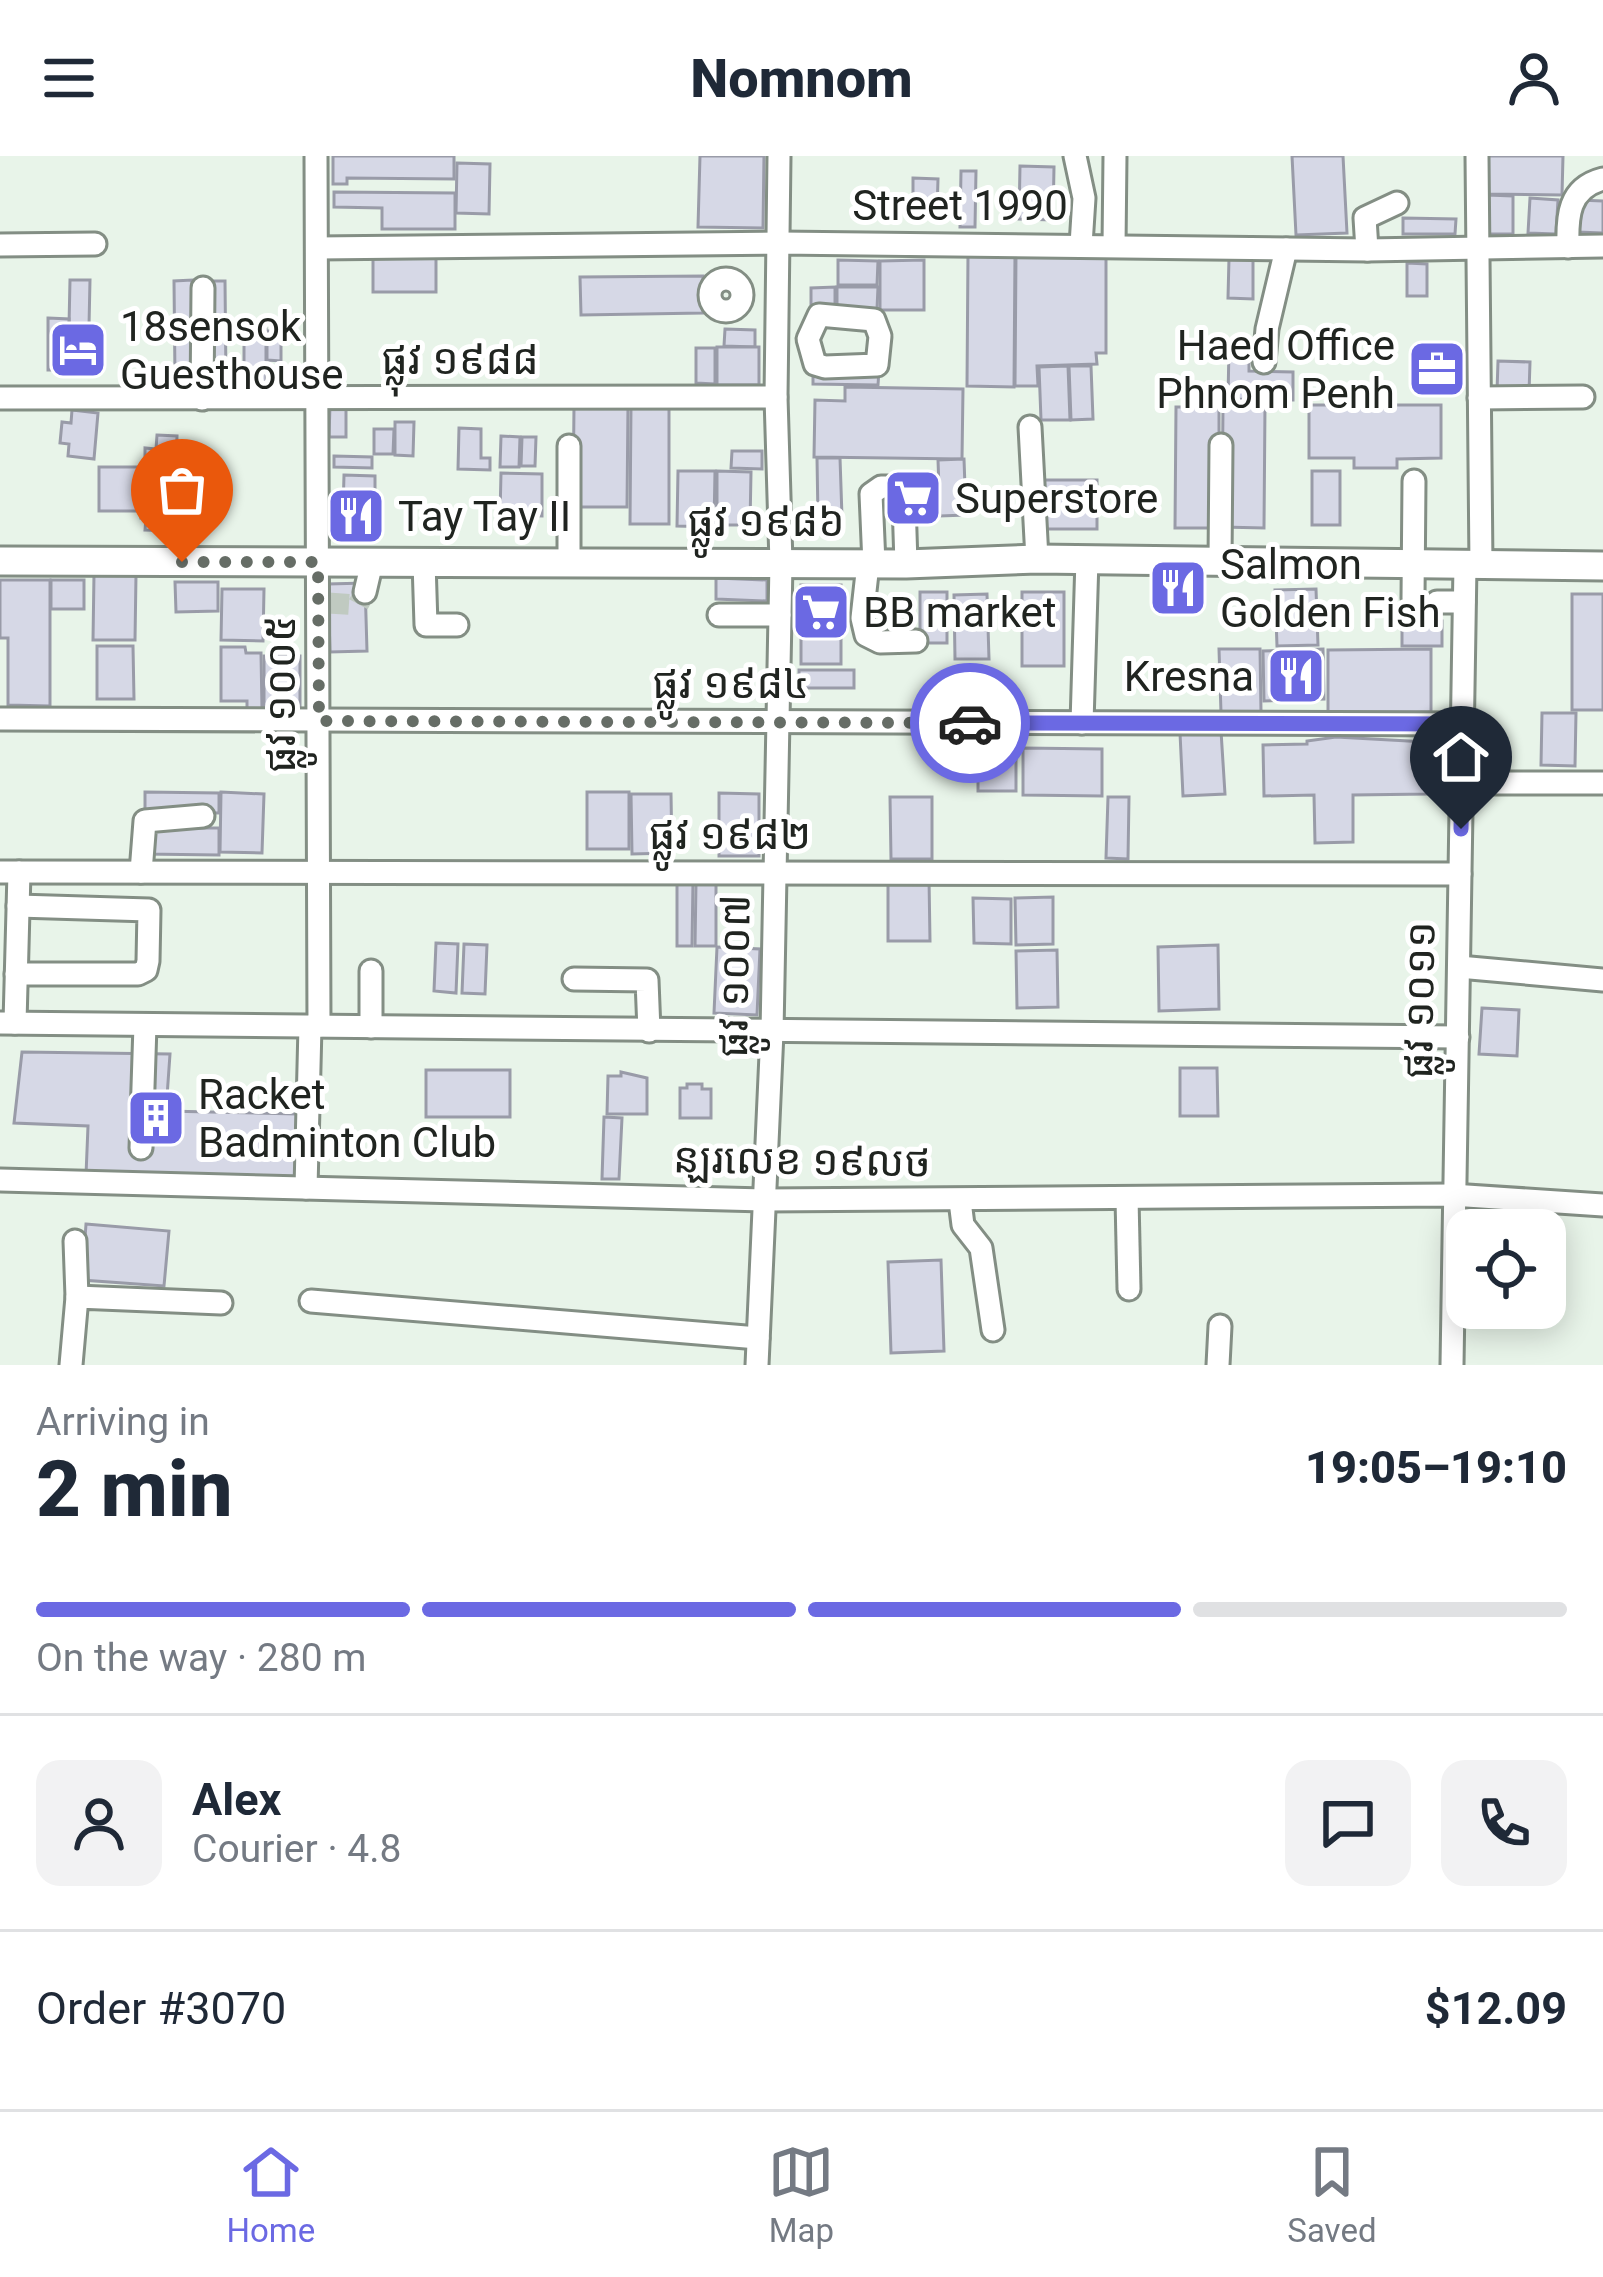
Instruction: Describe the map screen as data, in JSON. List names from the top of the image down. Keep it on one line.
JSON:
{"streets":{"main road":["ផ្លូវ ១៩៨៦"],"street":["Street 1990","ផ្លុវ ១៩៨៨","ផ្លូវ ១៩៨៤","ផ្លូវ ១០០៥","ផ្លូវ ១៩៨២","ផ្លូវ ១០០៧","ផ្លូវ ១០១១","ន្ឡរលេខ ១៩លថ"]},"crossings":[["Street 1990","ផ្លូវ ១០០៥"],["Street 1990","ផ្លូវ ១០០៧"],["Street 1990","ផ្លូវ ១០១១"],["ផ្លុវ ១៩៨៨","ផ្លូវ ១០០៥"],["ផ្លុវ ១៩៨៨","ផ្លូវ ១០០៧"],["ផ្លូវ ១៩៨៦","ផ្លូវ ១០០៥"],["ផ្លូវ ១៩៨៦","ផ្លូវ ១០០៧"],["ផ្លូវ ១៩៨៦","ផ្លូវ ១០១១"],["ផ្លូវ ១៩៨៤","ផ្លូវ ១០០៥"],["ផ្លូវ ១៩៨៤","ផ្លូវ ១០០៧"],["ផ្លូវ ១៩៨៤","ផ្លូវ ១០១១"],["ផ្លូវ ១០០៥","ផ្លូវ ១៩៨២"],["ផ្លូវ ១០០៥","ន្ឡរលេខ ១៩លថ"],["ផ្លូវ ១៩៨២","ផ្លូវ ១០០៧"],["ផ្លូវ ១៩៨២","ផ្លូវ ១០១១"],["ផ្លូវ ១០០៧","ន្ឡរលេខ ១៩លថ"],["ផ្លូវ ១០១១","ន្ឡរលេខ ១៩លថ"]],"places":{"hotel":["18sensok Guesthouse"],"office":["Haed Office Phnom Penh"],"supermarket":["Superstore","BB market"],"restaurant":["Tay Tay II","Salmon Golden Fish","Kresna"],"building":["Racket Badminton Club"]},"page":{"header":"Nomnom","heading":["2 min","Arriving in","19:05–19:10"],"panel":["Alex","Courier · 4.8","Order #3070","$12.09"],"bar":"On the way · 280 m","tabs":["Home","Map","Saved"]}}
